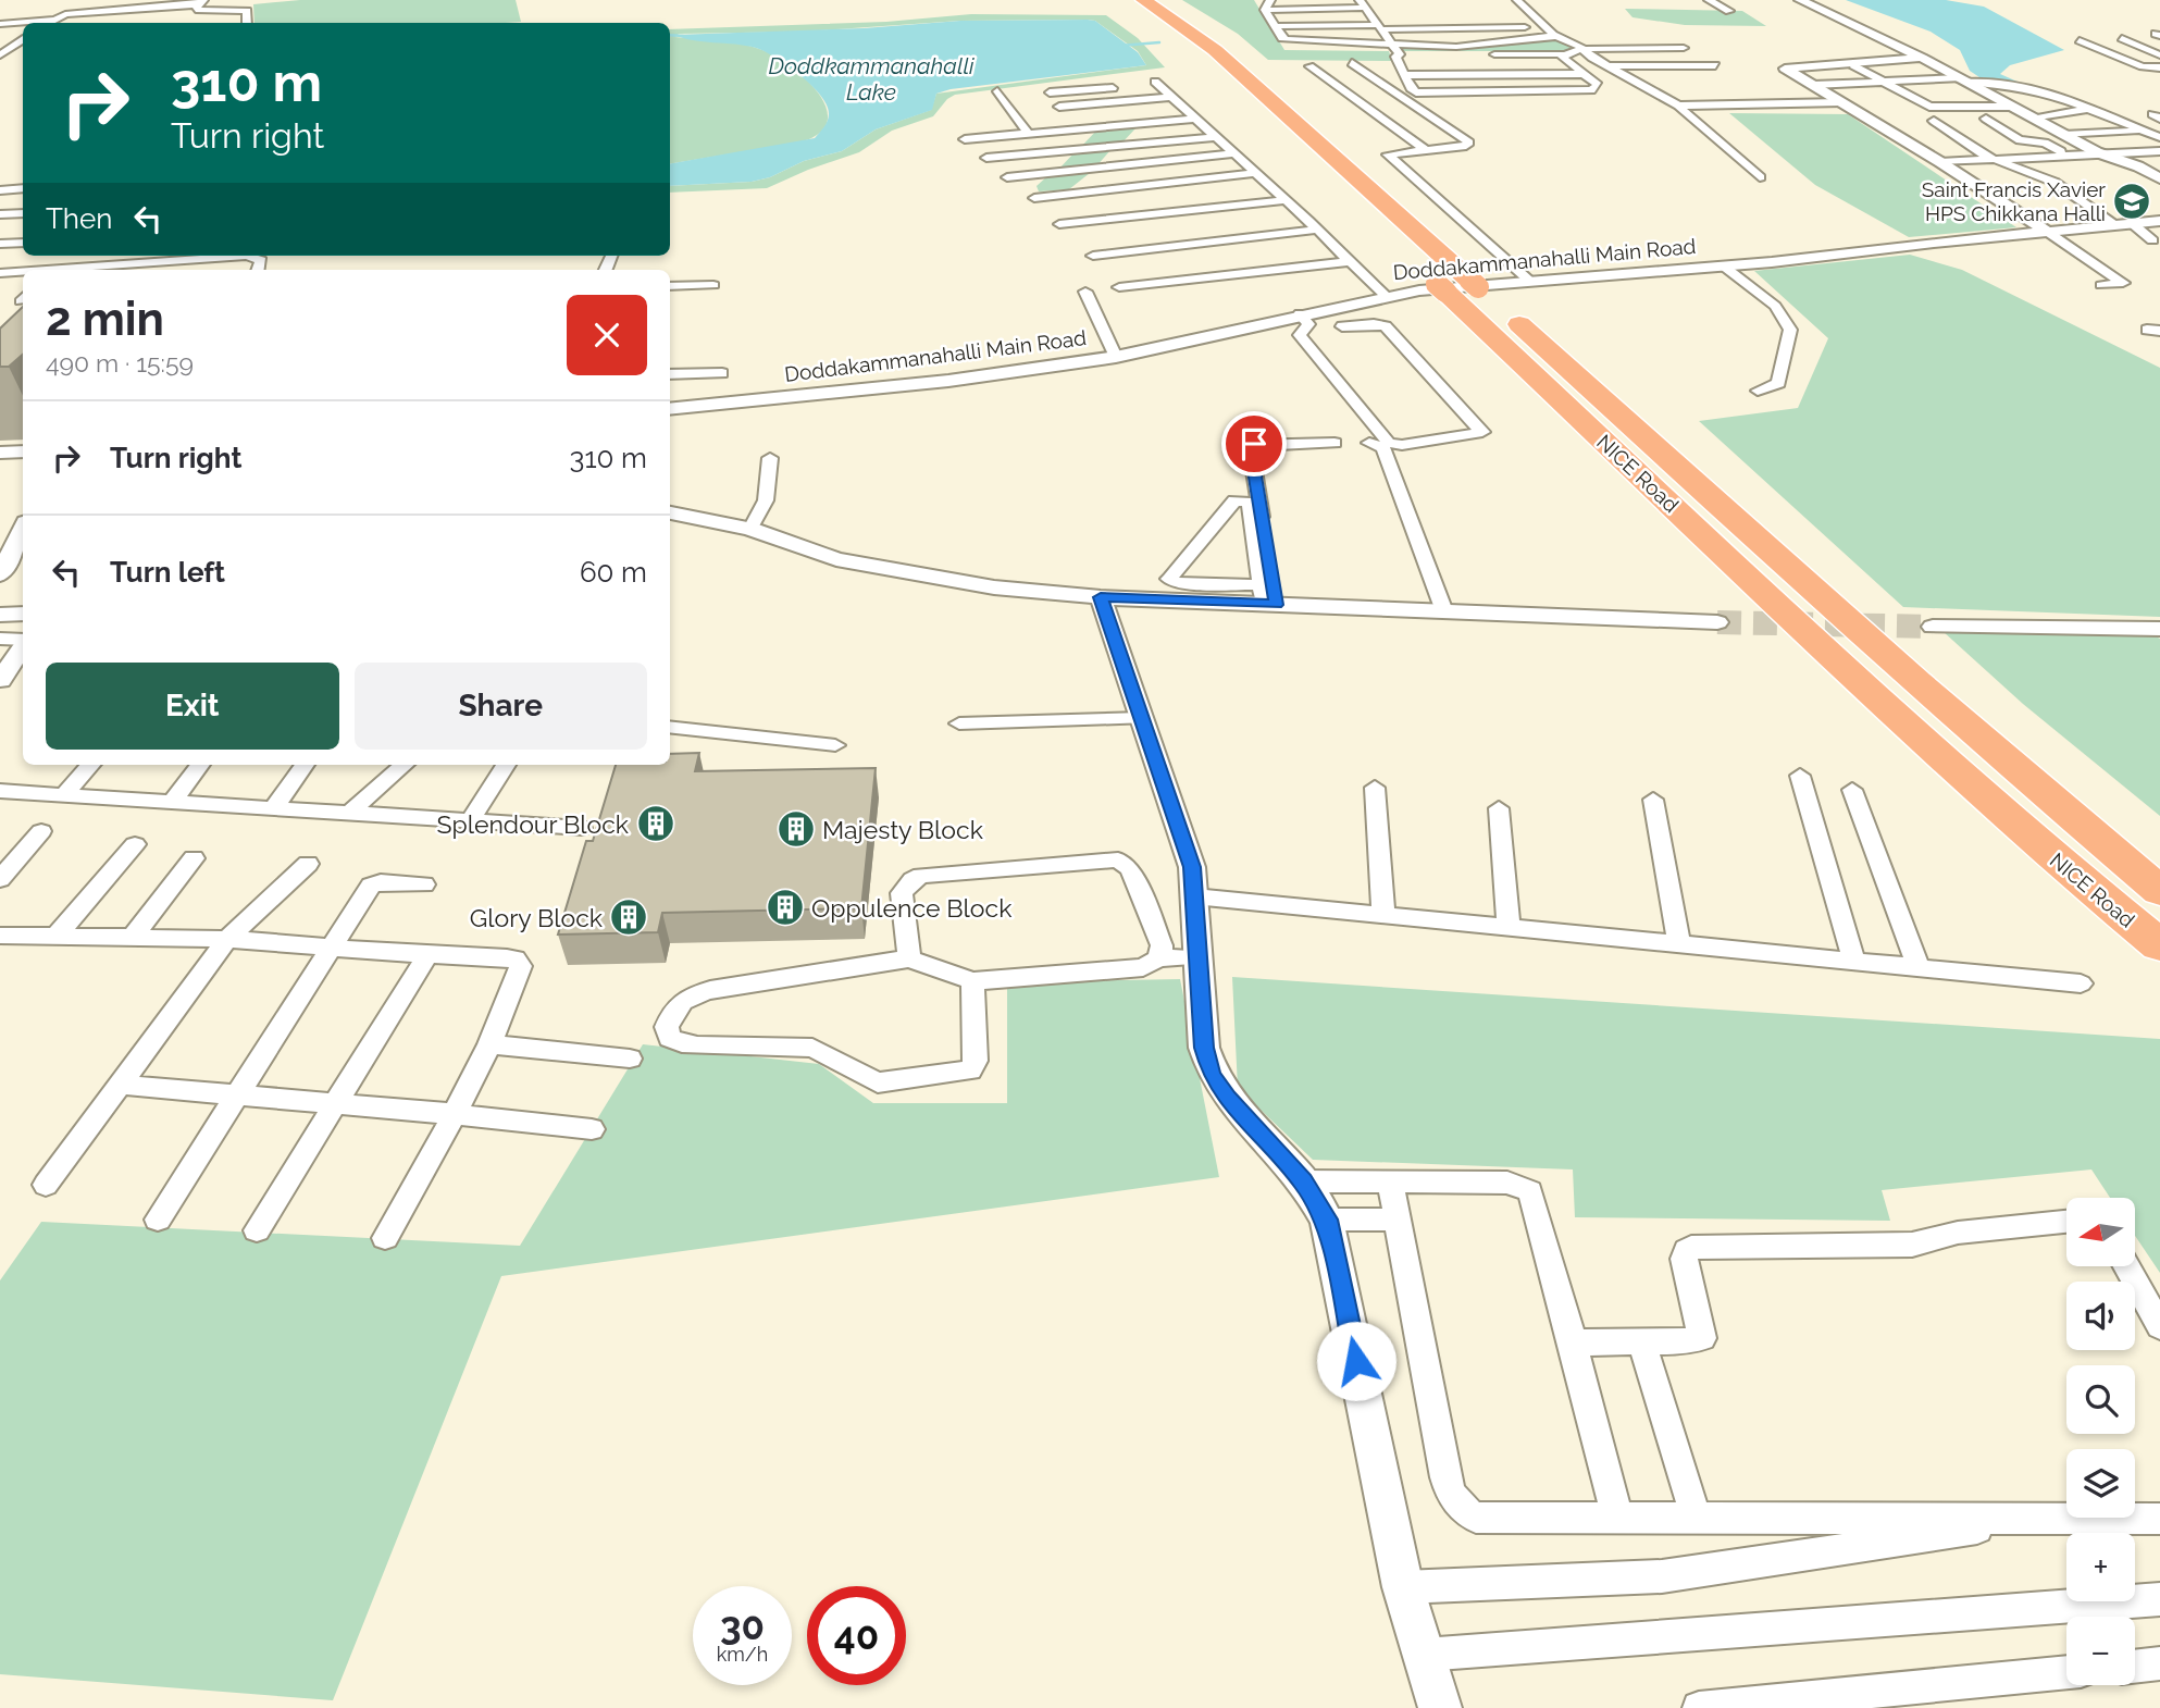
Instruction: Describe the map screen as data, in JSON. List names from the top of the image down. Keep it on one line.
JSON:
{"streets":{"highway":["NICE Road"],"street":["Doddakammanahalli Main Road"]},"water":["Doddkammanahalli Lake"],"places":{"school or university":["Saint Francis Xavier HPS Chikkana Halli"],"building":["Splendour Block","Majesty Block","Oppulence Block","Glory Block"]},"north":"left","page":{"turn":["310 m","Turn right"],"then":"Then","heading":["2 min","490 m · 15:59"],"list":[{"name":"Turn right","value":"310 m"},{"name":"Turn left","value":"60 m"}],"buttons":["Exit","Share"],"map_buttons":["+","−"],"speed":"30 km/h","limit":"40"}}
